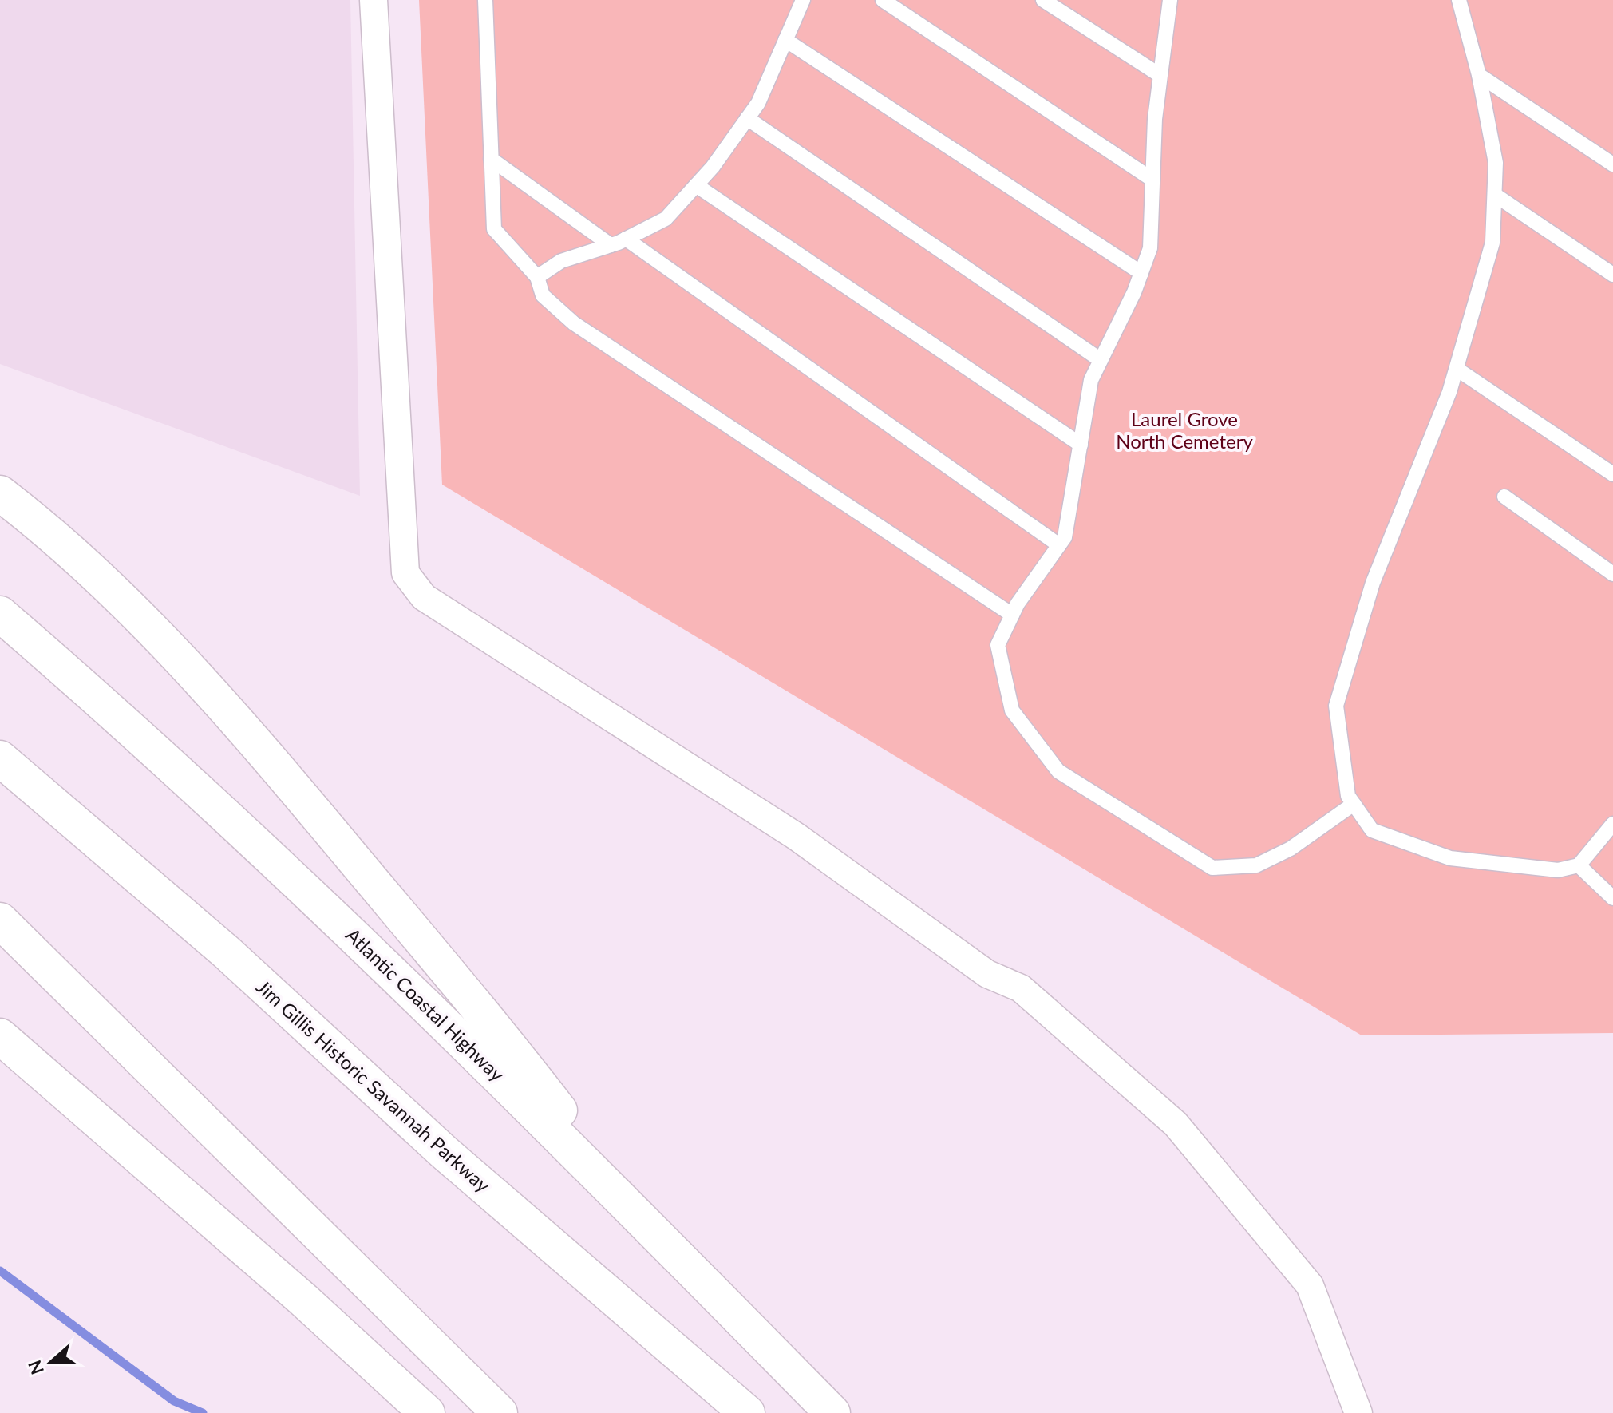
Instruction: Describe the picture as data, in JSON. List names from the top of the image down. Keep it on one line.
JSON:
{"streets":{"highway":["Atlantic Coastal Highway","Jim Gillis Historic Savannah Parkway"]},"parks":["Laurel Grove North Cemetery"],"north":"left"}
